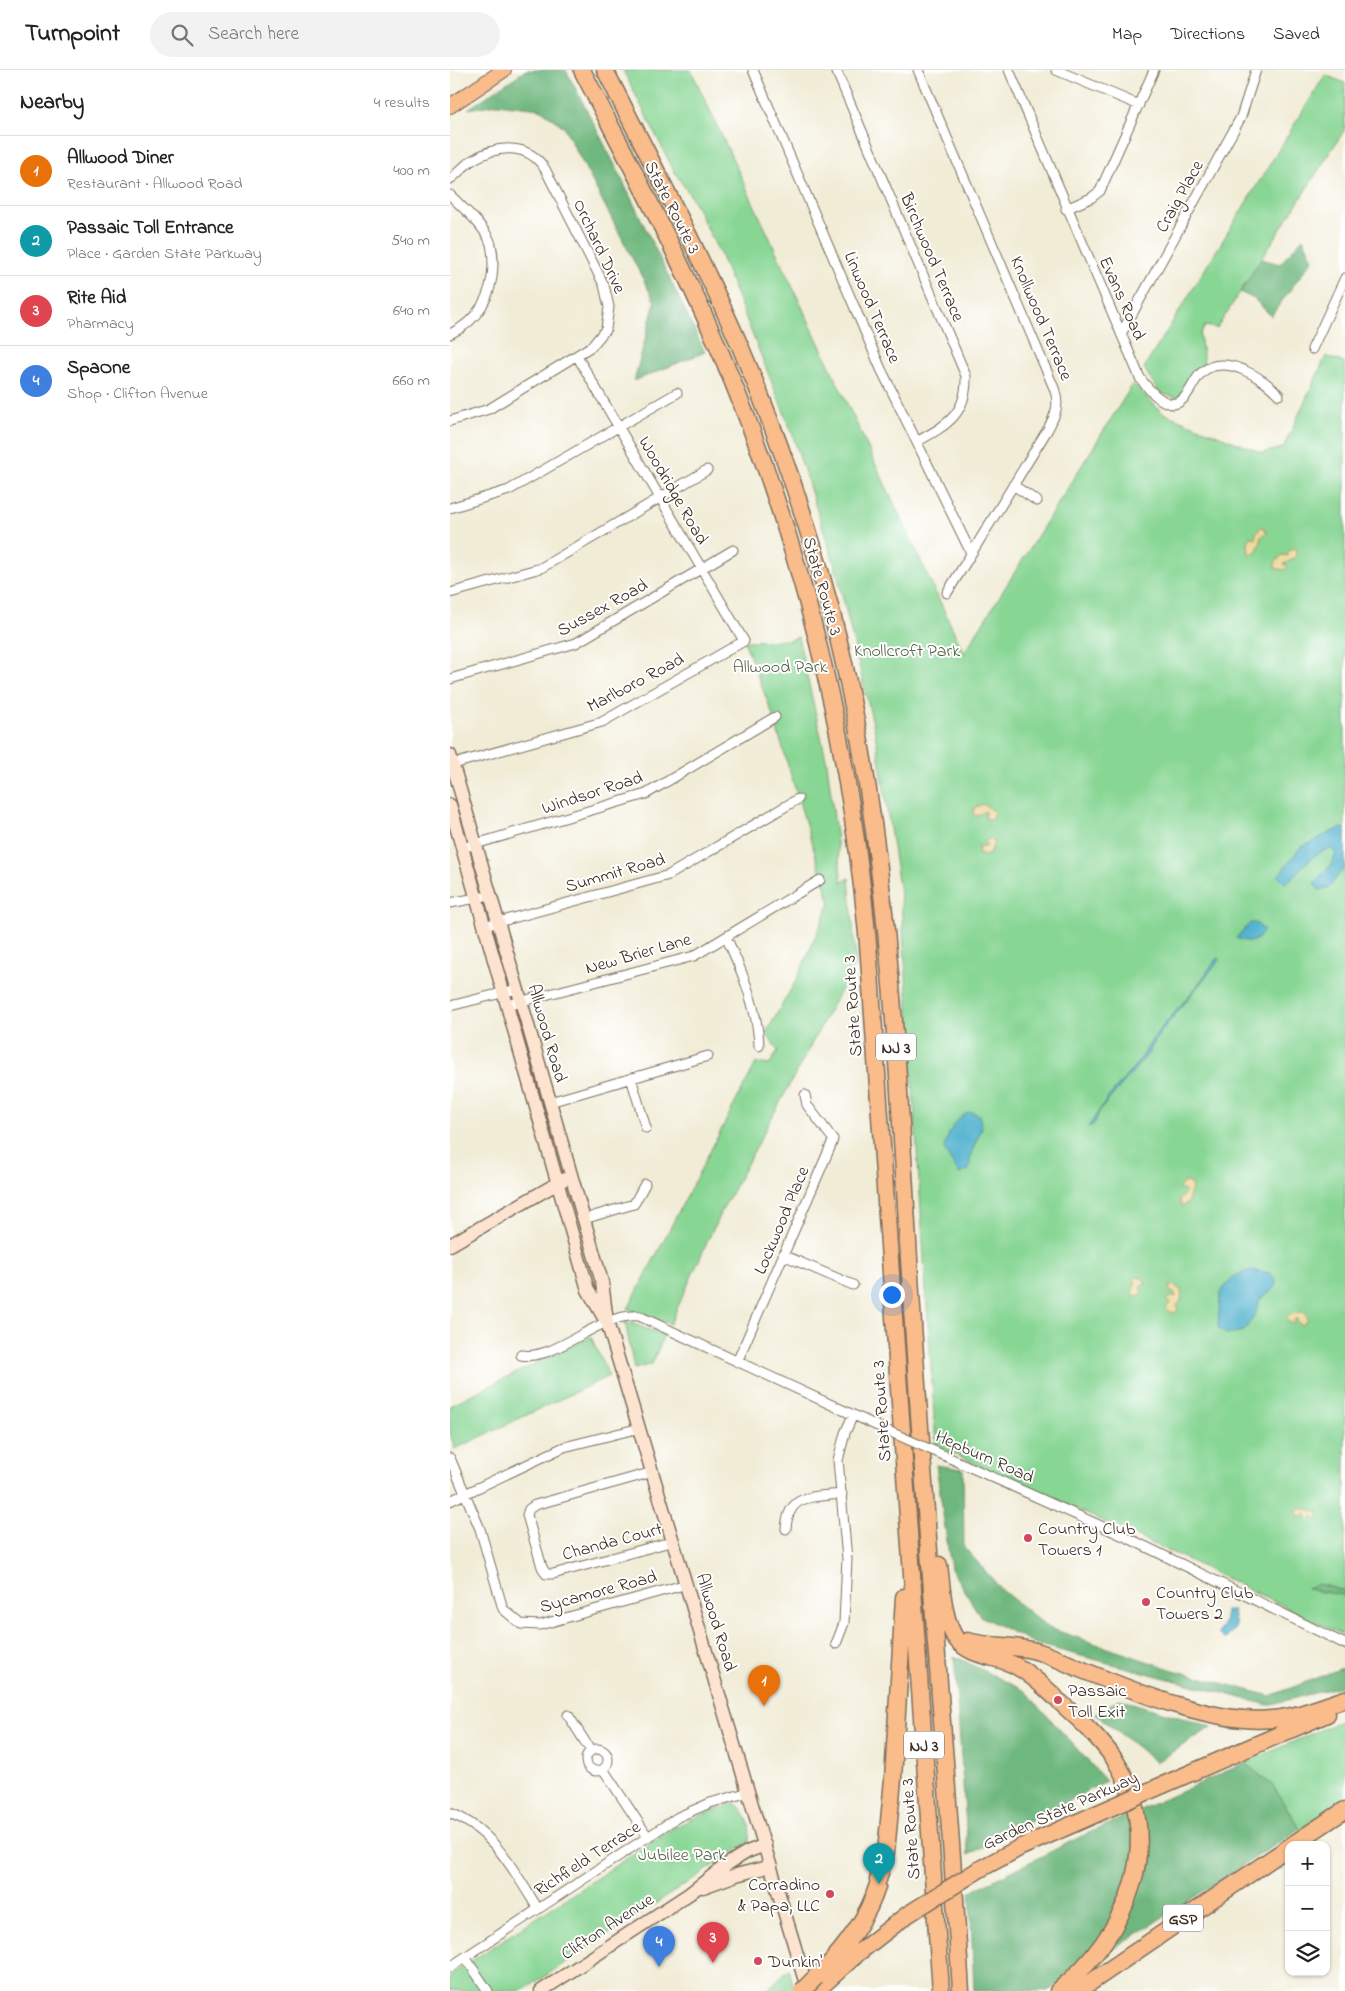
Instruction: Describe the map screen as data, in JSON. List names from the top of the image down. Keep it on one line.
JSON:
{"streets":{"highway":["State Route 3","NJ 3","Garden State Parkway","GSP"],"main road":["Allwood Road","Clifton Avenue"],"street":["Craig Place","Orchard Drive","Birchwood Terrace","Evans Road","Linwood Terrace","Knollwood Terrace","Woodridge Road","Sussex Road","Marlboro Road","Windsor Road","Summit Road","New Brier Lane","Lockwood Place","Hepburn Road","Chanda Court","Sycamore Road","Richfield Terrace"]},"crossings":[["Craig Place","Evans Road"],["Orchard Drive","Woodridge Road"],["Birchwood Terrace","Linwood Terrace"],["Linwood Terrace","Knollwood Terrace"],["Woodridge Road","Sussex Road"],["Woodridge Road","Marlboro Road"],["Marlboro Road","Allwood Road"],["Windsor Road","Allwood Road"],["Summit Road","Allwood Road"],["New Brier Lane","Allwood Road"],["Allwood Road","Hepburn Road"],["Allwood Road","Chanda Court"],["Allwood Road","Sycamore Road"],["Allwood Road","Garden State Parkway"],["Allwood Road","Richfield Terrace"],["Allwood Road","Clifton Avenue"],["Lockwood Place","Hepburn Road"]],"parks":["Knollcroft Park","Allwood Park","Jubilee Park"],"places":["Country Club Towers 1","Country Club Towers 2","Passaic Toll Exit","Corradino & Papa, LLC","Dunkin'"],"page":{"header":"Turnpoint","search":"Search here","nav":["Map","Directions","Saved"],"heading":["Nearby","4 results"],"list":[{"mark":"1","name":"Allwood Diner","note":"Restaurant · Allwood Road","value":"400 m"},{"mark":"2","name":"Passaic Toll Entrance","note":"Place · Garden State Parkway","value":"540 m"},{"mark":"3","name":"Rite Aid","note":"Pharmacy","value":"640 m"},{"mark":"4","name":"SpaOne","note":"Shop · Clifton Avenue","value":"660 m"}],"pins":["1","2","3","4"],"map_buttons":["+","−"]}}
